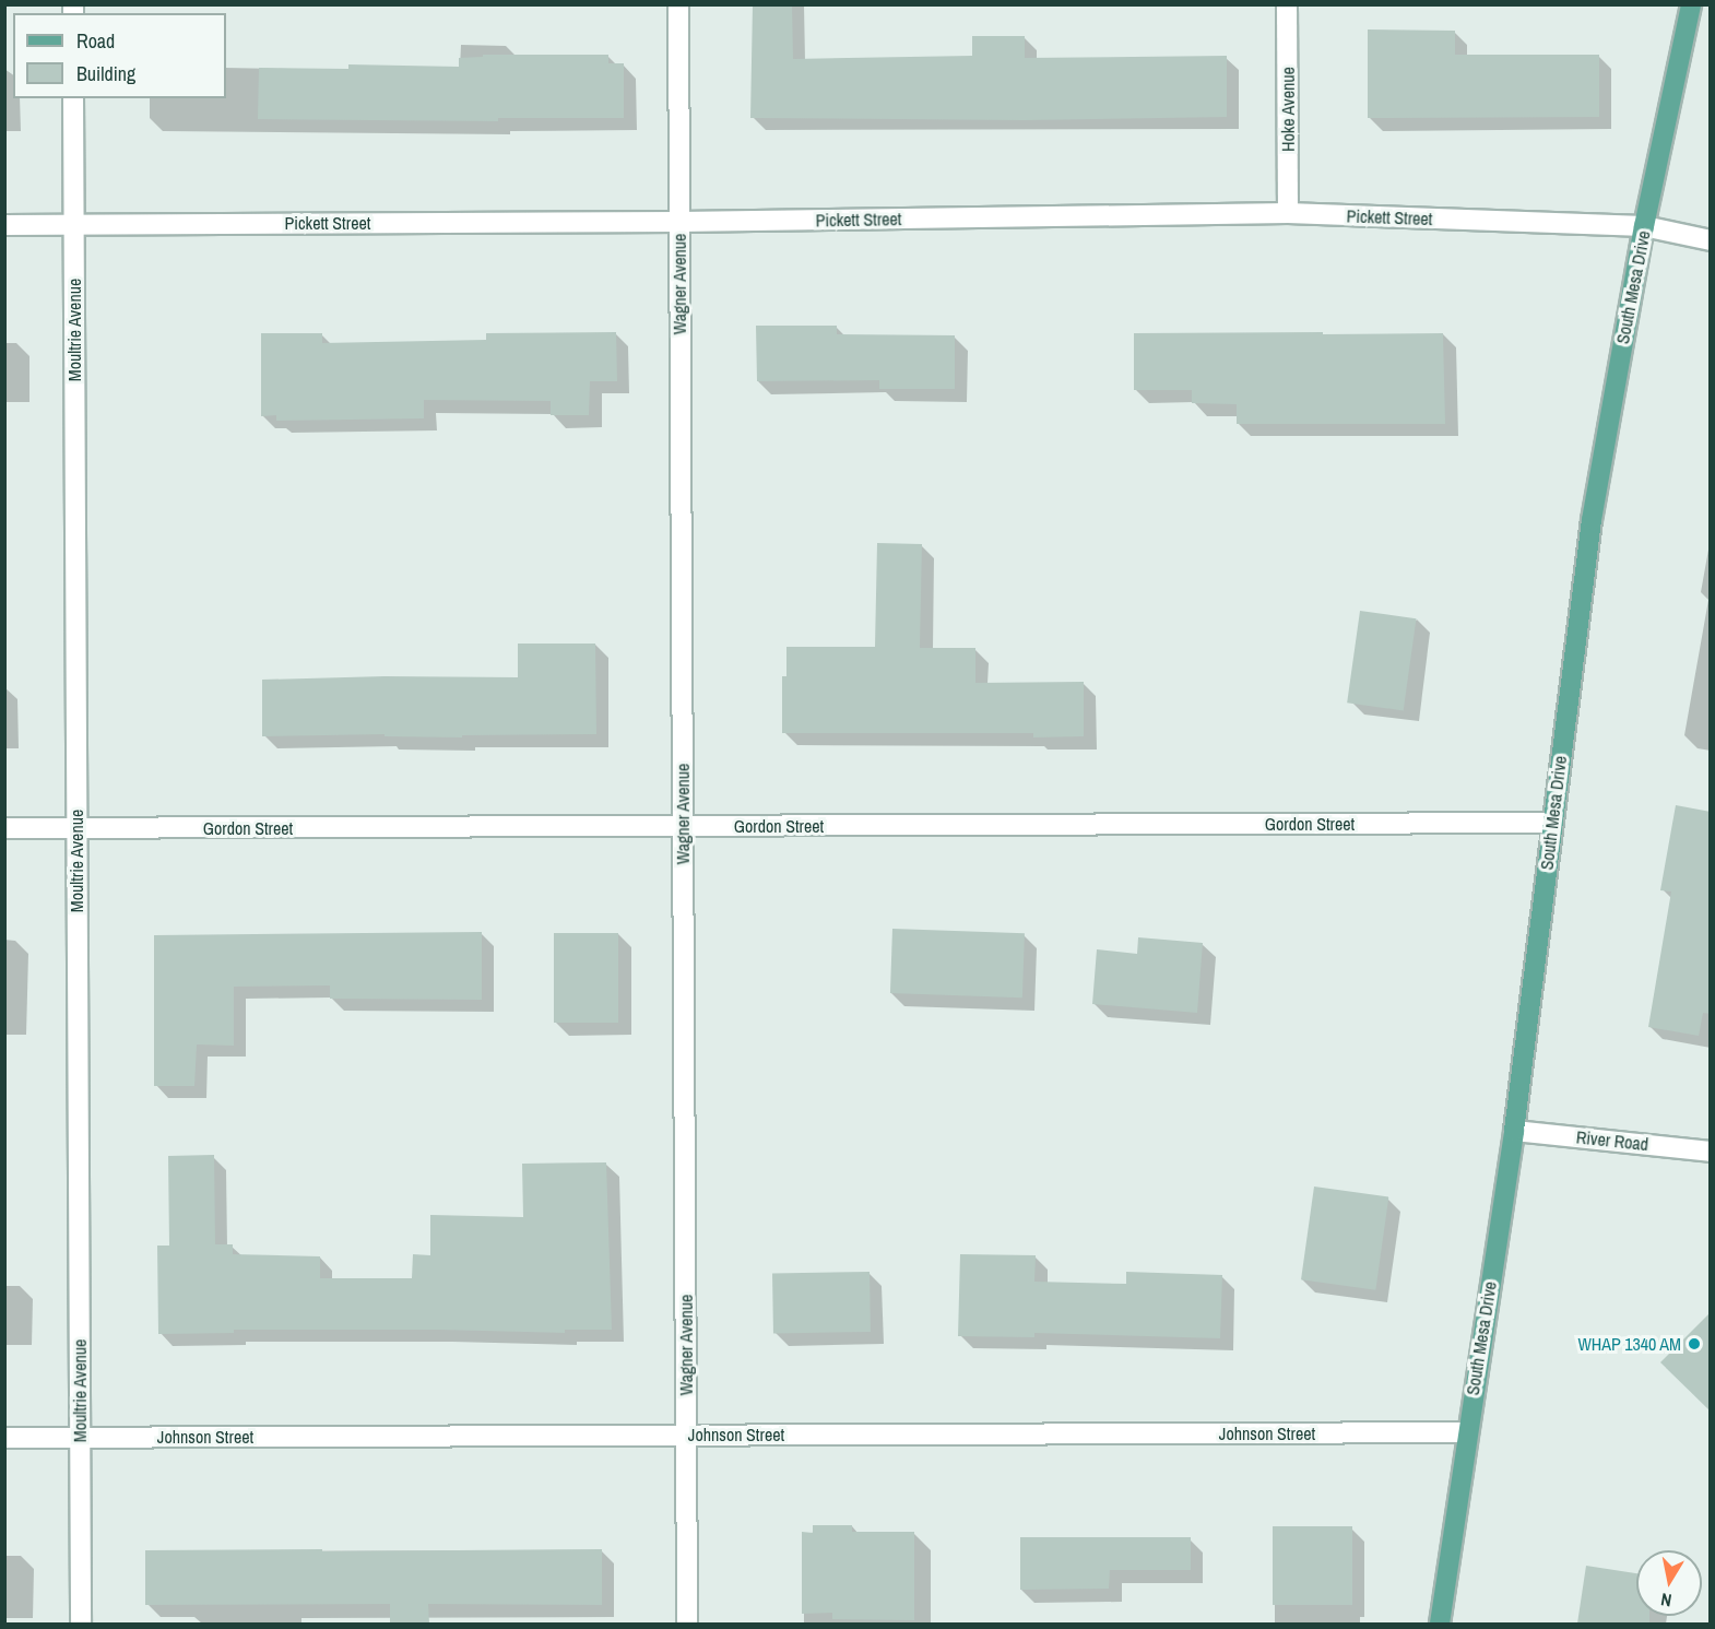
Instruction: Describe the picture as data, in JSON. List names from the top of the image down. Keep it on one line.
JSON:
{"streets":{"main road":["South Mesa Drive"],"street":["Hoke Avenue","Pickett Street","Wagner Avenue","Moultrie Avenue","Gordon Street","River Road","Johnson Street"]},"crossings":[["Hoke Avenue","Pickett Street"],["Pickett Street","Wagner Avenue"],["Pickett Street","South Mesa Drive"],["Pickett Street","Moultrie Avenue"],["Wagner Avenue","Gordon Street"],["Wagner Avenue","Johnson Street"],["South Mesa Drive","Gordon Street"],["South Mesa Drive","River Road"],["South Mesa Drive","Johnson Street"],["Moultrie Avenue","Gordon Street"],["Moultrie Avenue","Johnson Street"]],"places":["WHAP 1340 AM"],"legend":["Road","Building"],"north":"bottom"}
